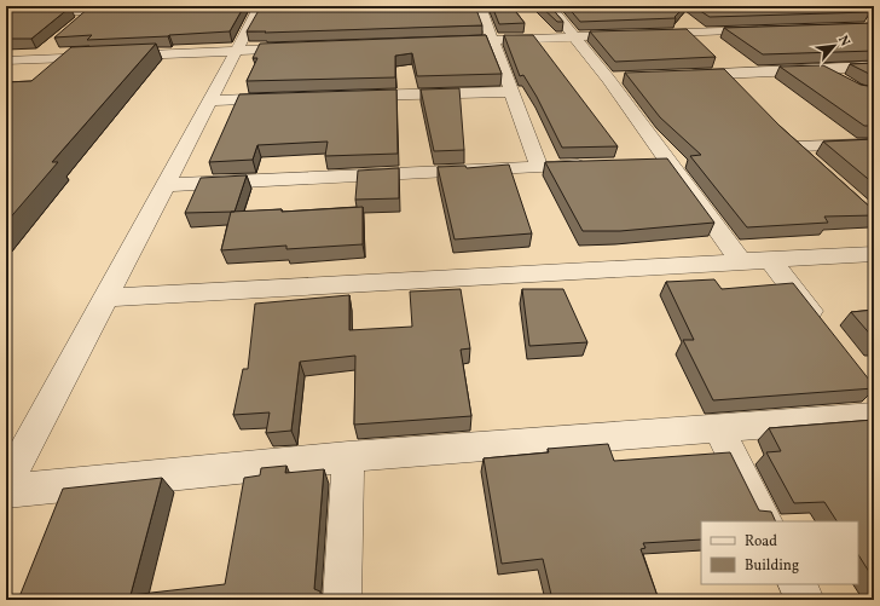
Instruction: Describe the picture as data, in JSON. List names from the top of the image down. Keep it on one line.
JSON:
{"legend":["Road","Building"],"north":"top right"}
